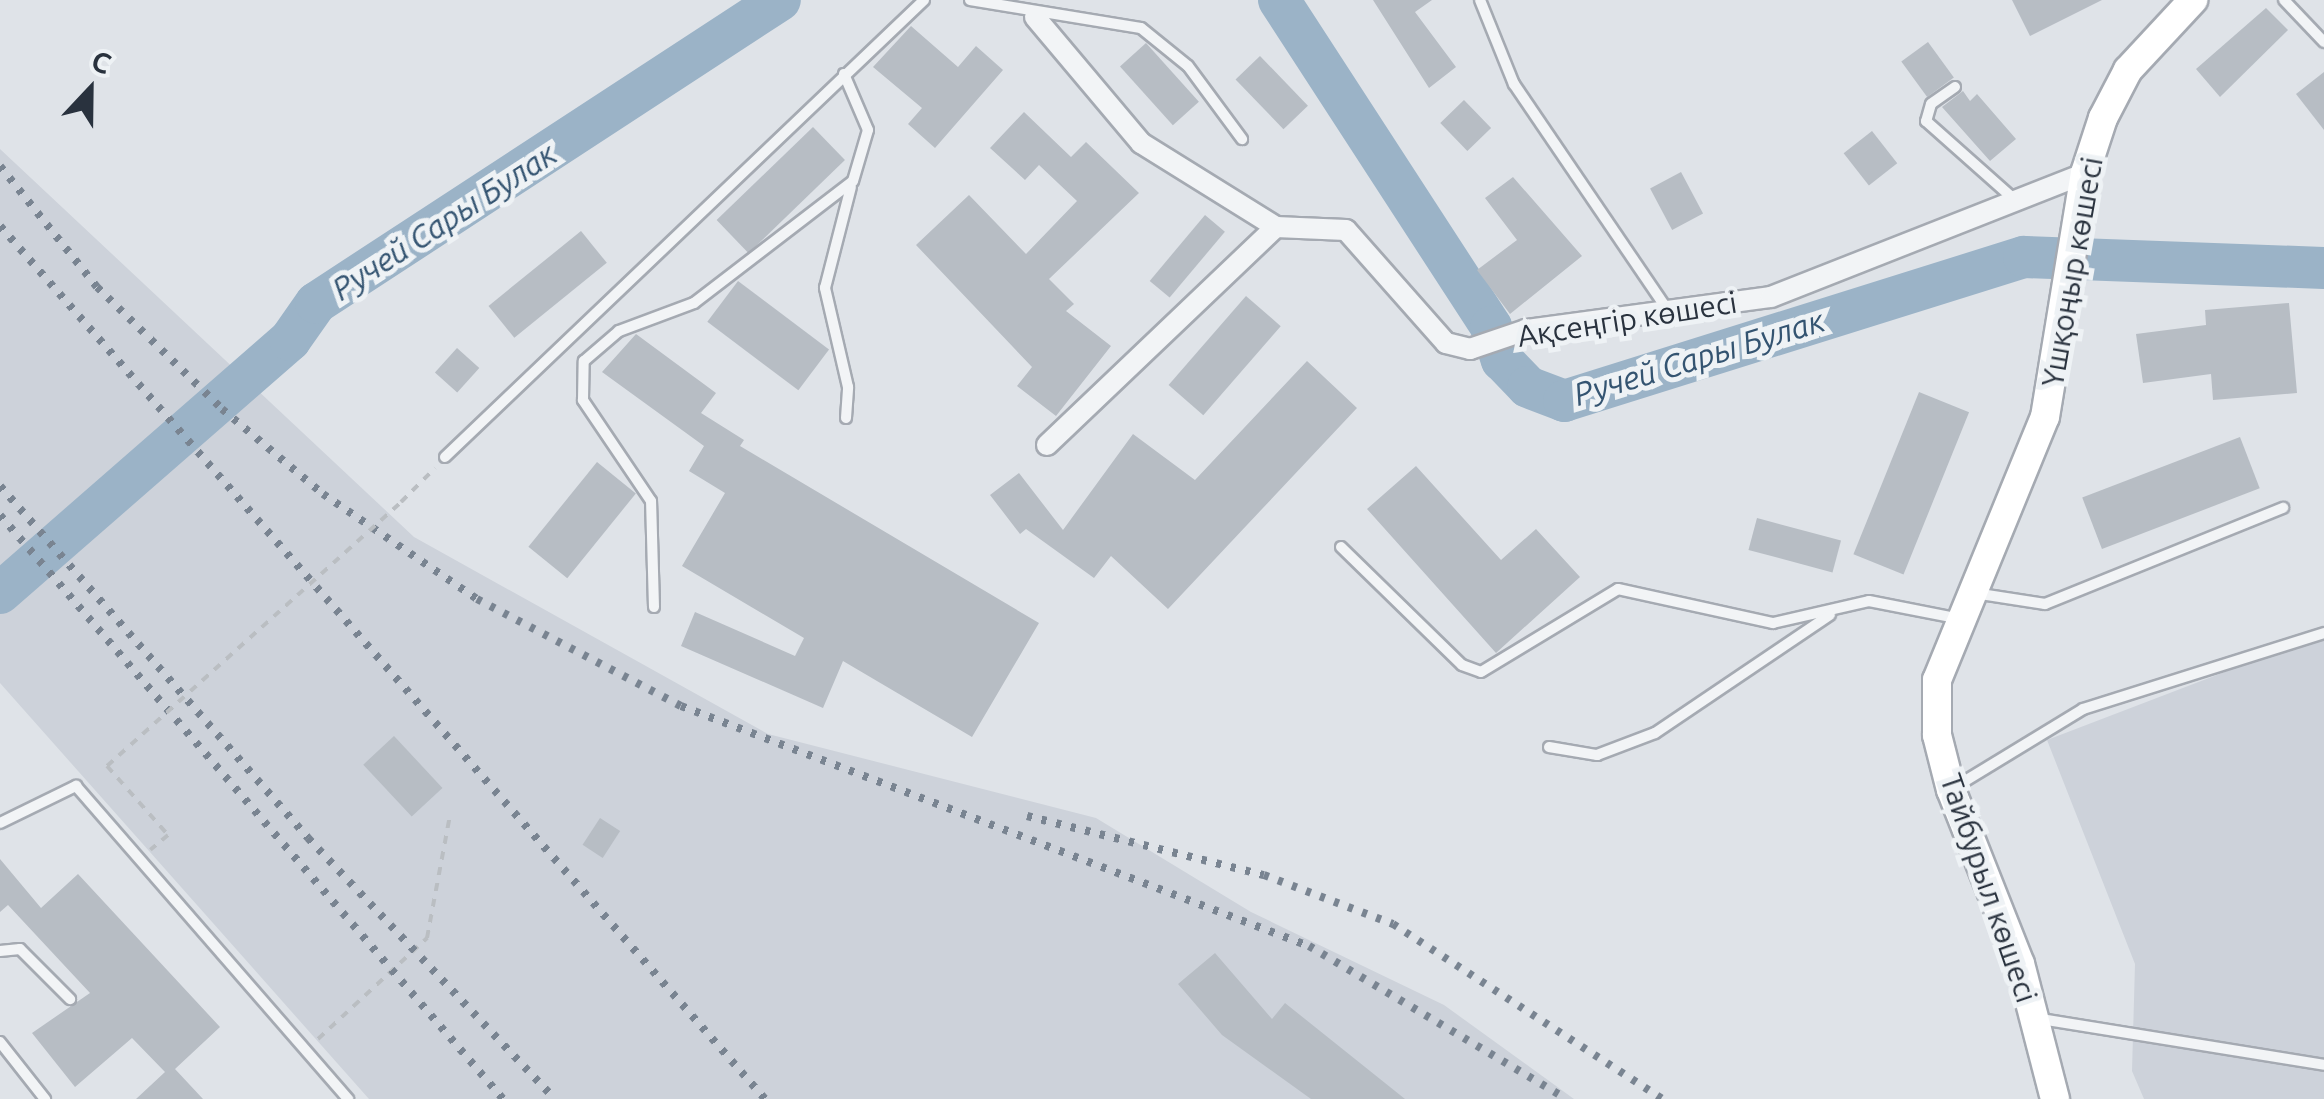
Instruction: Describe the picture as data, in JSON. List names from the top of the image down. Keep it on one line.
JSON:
{"streets":{"main road":["Үшқоңыр көшесі","Тайбурыл көшесі"],"street":["Ақсеңгір көшесі"]},"crossings":[["Үшқоңыр көшесі","Ақсеңгір көшесі"],["Үшқоңыр көшесі","Тайбурыл көшесі"]],"water":["Ручей Сары Булак"],"north":"top"}
